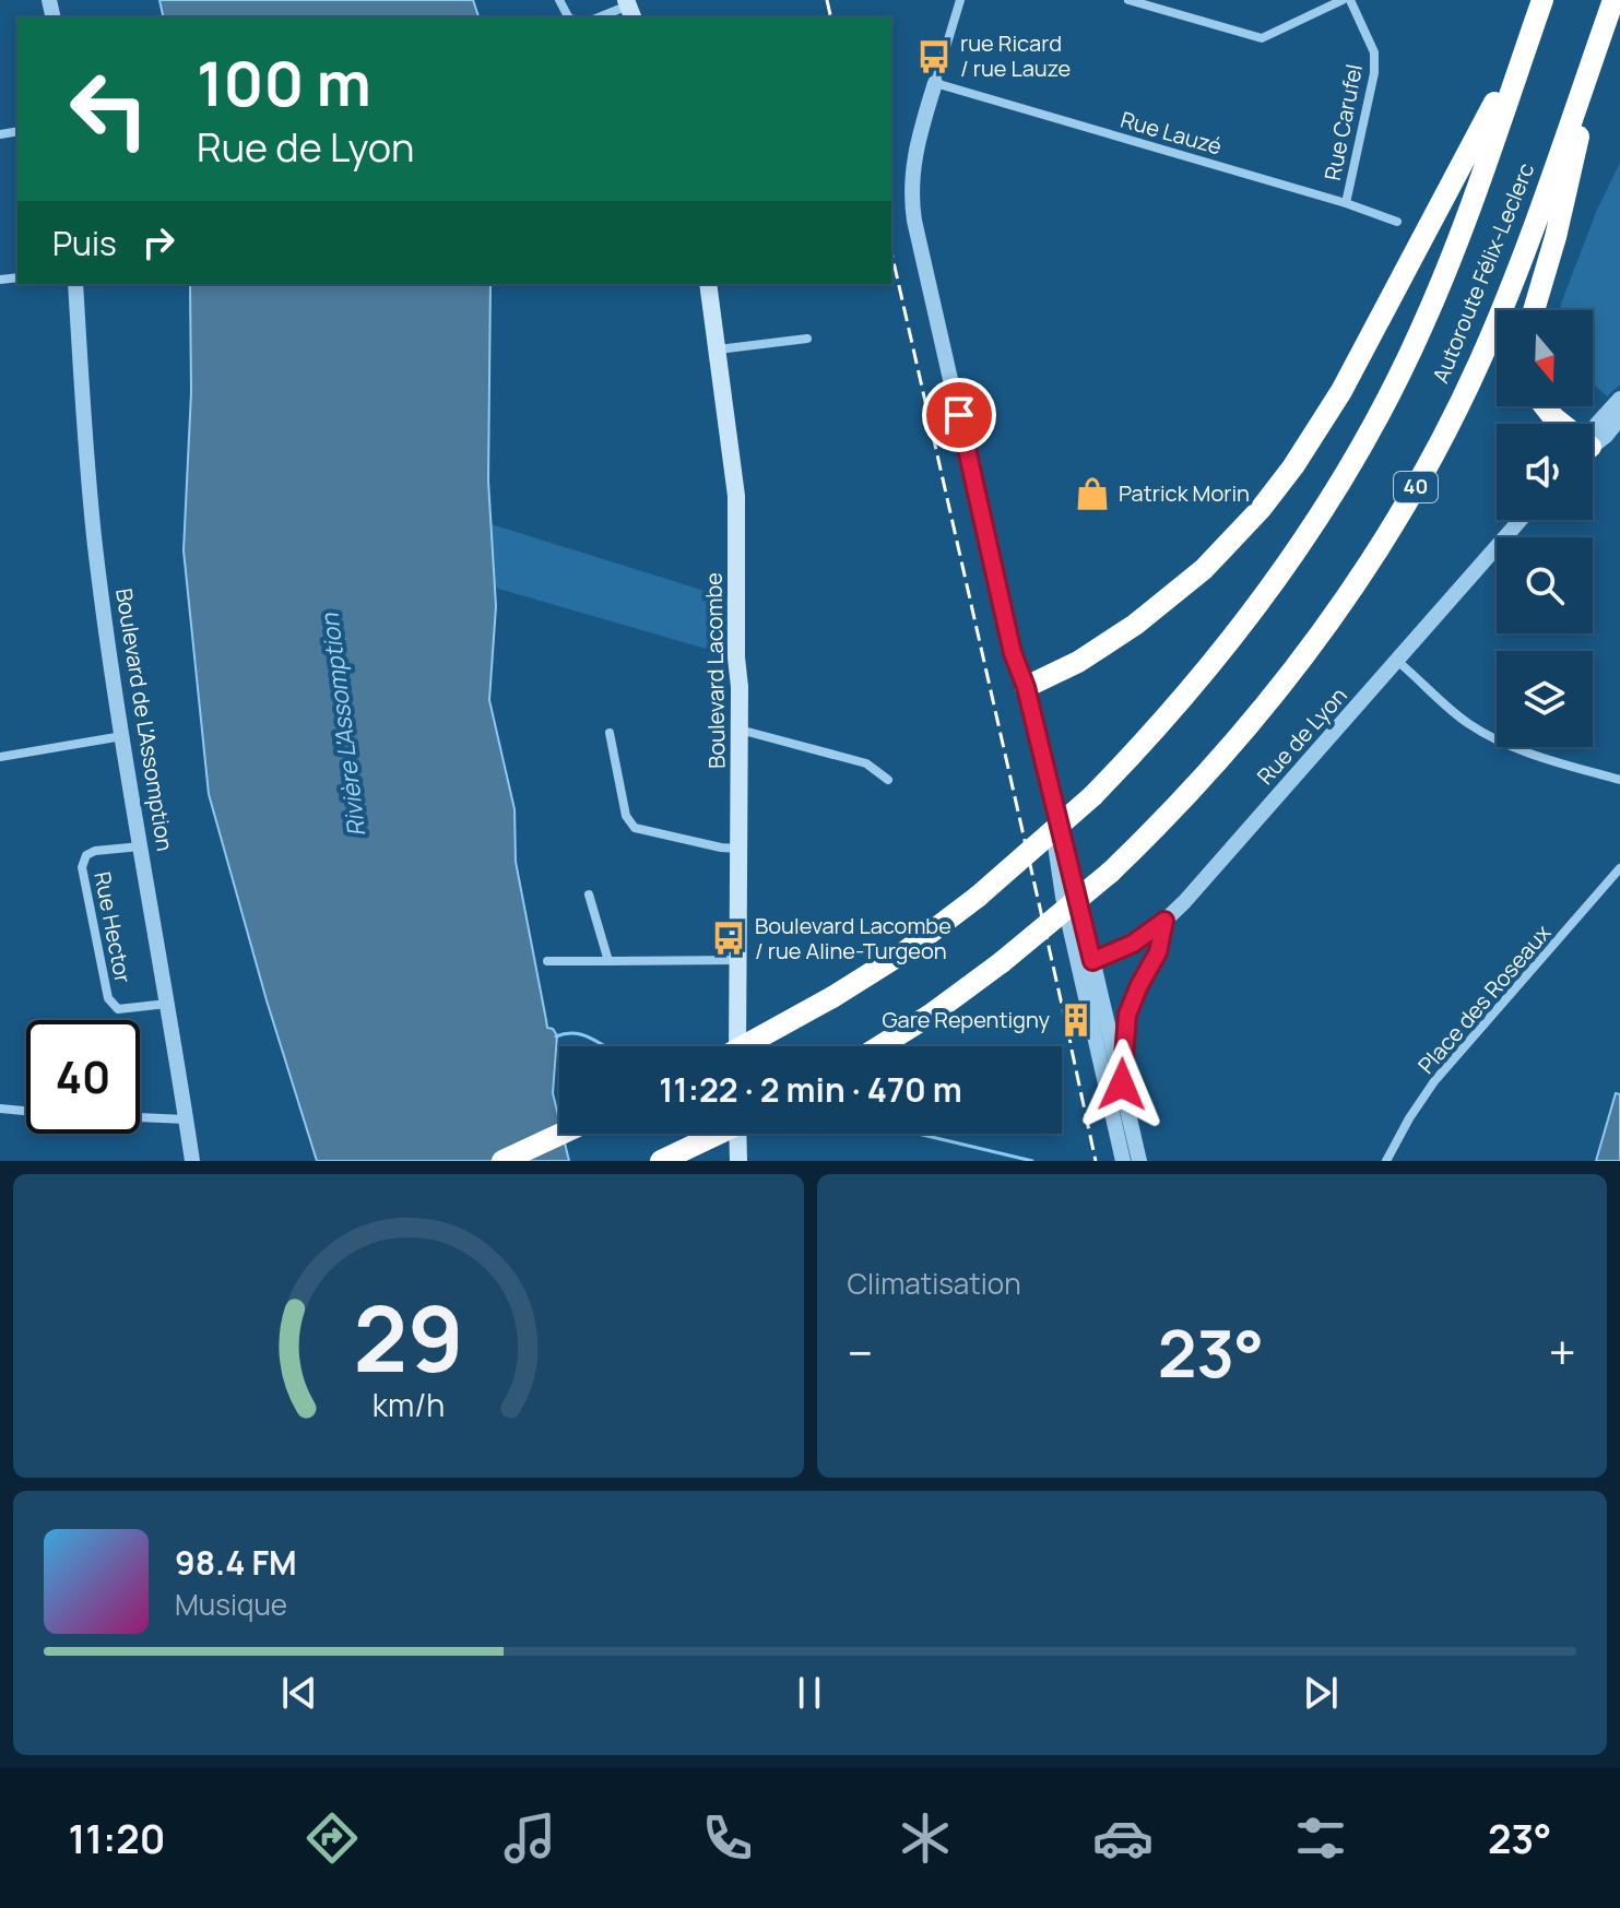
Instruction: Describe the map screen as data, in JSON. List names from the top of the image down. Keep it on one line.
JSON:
{"streets":{"highway":["Autoroute Félix-Leclerc","40"],"main road":["Boulevard Lacombe"],"street":["Rue Carufel","Rue Lauzé","Boulevard de L'Assomption","Rue de Lyon","Rue Hector","Place des Roseaux"]},"crossings":[["Rue Carufel","Rue Lauzé"],["Boulevard de L'Assomption","Rue Hector"]],"water":["Rivière L'Assomption"],"places":{"bus stop":["rue Ricard / rue Lauze","Boulevard Lacombe / rue Aline-Turgeon"],"shop":["Patrick Morin"],"building":["Gare Repentigny"]},"north":"bottom","page":{"turn":["100 m","Rue de Lyon"],"then":"Puis","limit":"40","trip":"11:22 · 2 min · 470 m","tile":"Climatisation","heat":["−","23°","+"],"song":["98.4 FM","Musique"],"tabs":["11:20","23°"],"gauge":["29","km/h"]}}
